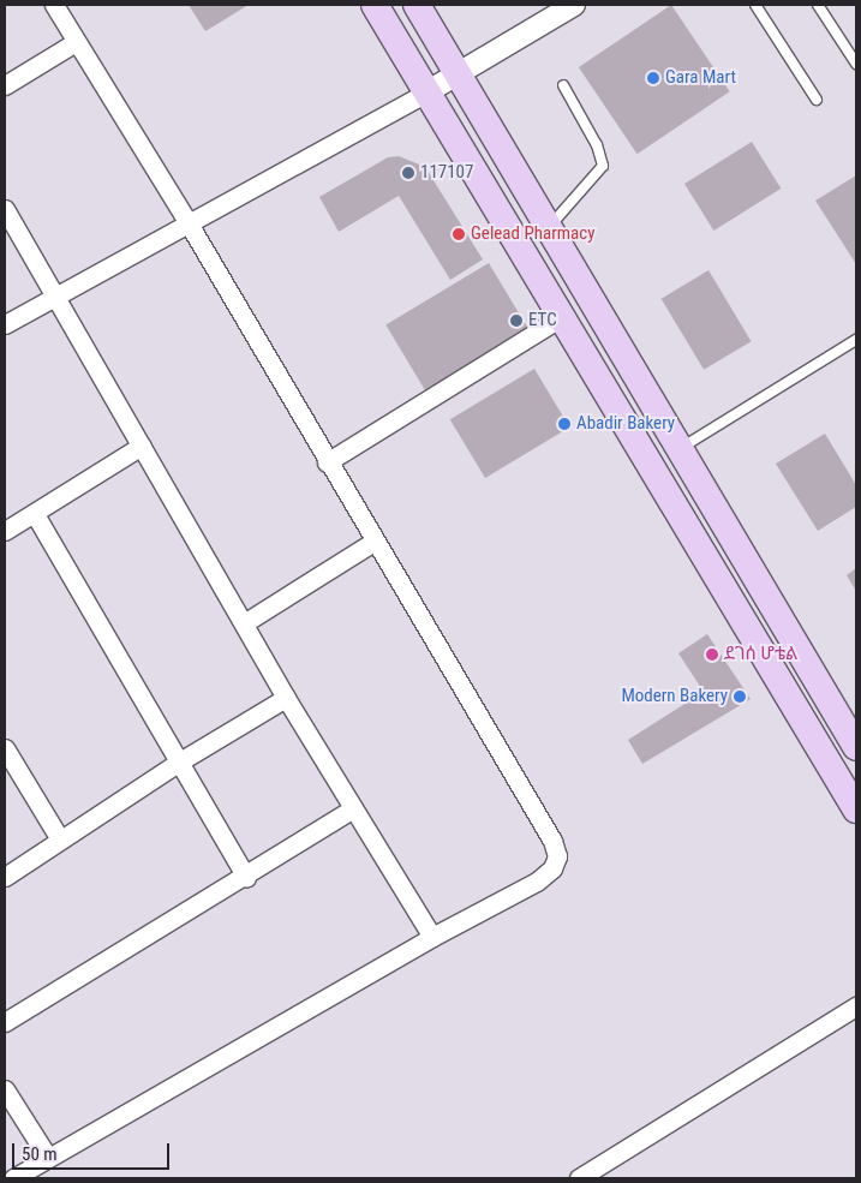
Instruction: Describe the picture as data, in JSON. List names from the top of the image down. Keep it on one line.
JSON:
{"places":["Gara Mart","117107","Gelead Pharmacy","ETC","Abadir Bakery","ደገሰ ሆቴል","Modern Bakery"],"scale_bar":"50 m"}
